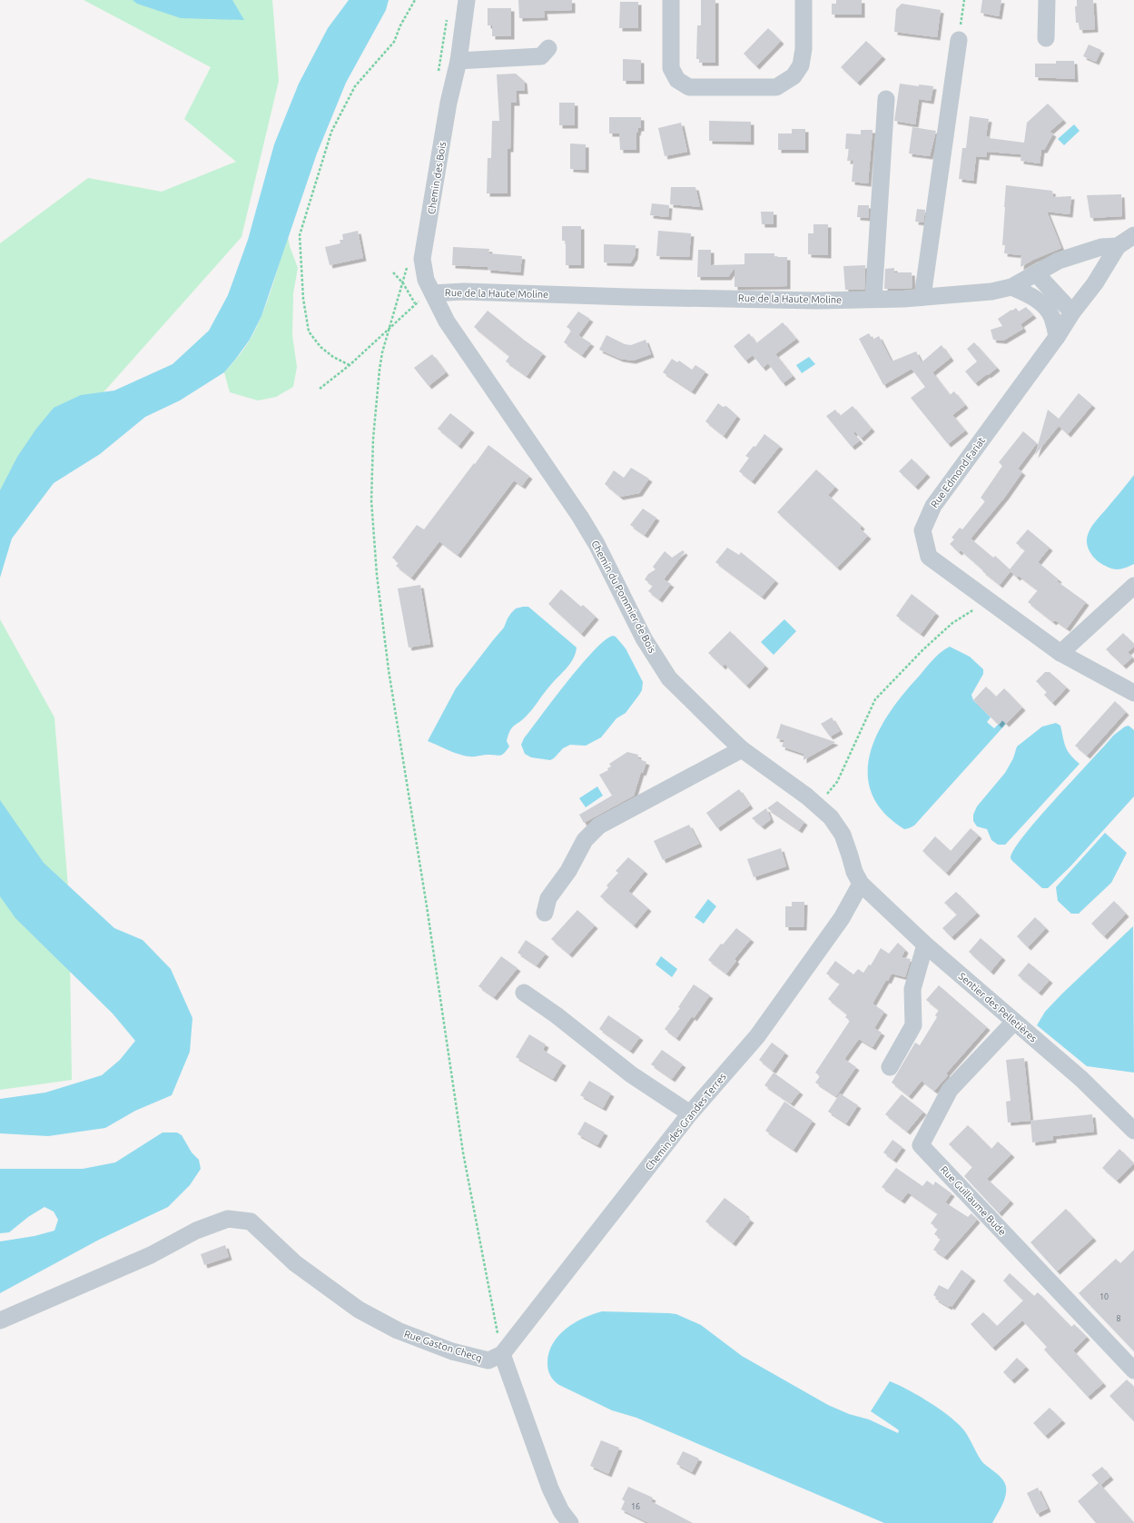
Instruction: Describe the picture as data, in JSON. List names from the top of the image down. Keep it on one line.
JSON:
{"streets":{"street":["Chemin des Bois","Rue de la Haute Moline","Rue Edmond Fariat","Chemin du Pommier de Bois","Sentier des Pelletières","Chemin des Grandes Terres","Rue Guillaume Bude","Rue Gaston Checq"]},"crossings":[["Chemin des Bois","Rue de la Haute Moline"],["Chemin des Bois","Chemin du Pommier de Bois"],["Rue de la Haute Moline","Rue Edmond Fariat"],["Rue de la Haute Moline","Chemin du Pommier de Bois"],["Chemin du Pommier de Bois","Sentier des Pelletières"],["Chemin du Pommier de Bois","Chemin des Grandes Terres"],["Sentier des Pelletières","Chemin des Grandes Terres"],["Sentier des Pelletières","Rue Guillaume Bude"],["Chemin des Grandes Terres","Rue Gaston Checq"]],"house_numbers":["10","8","16"]}
